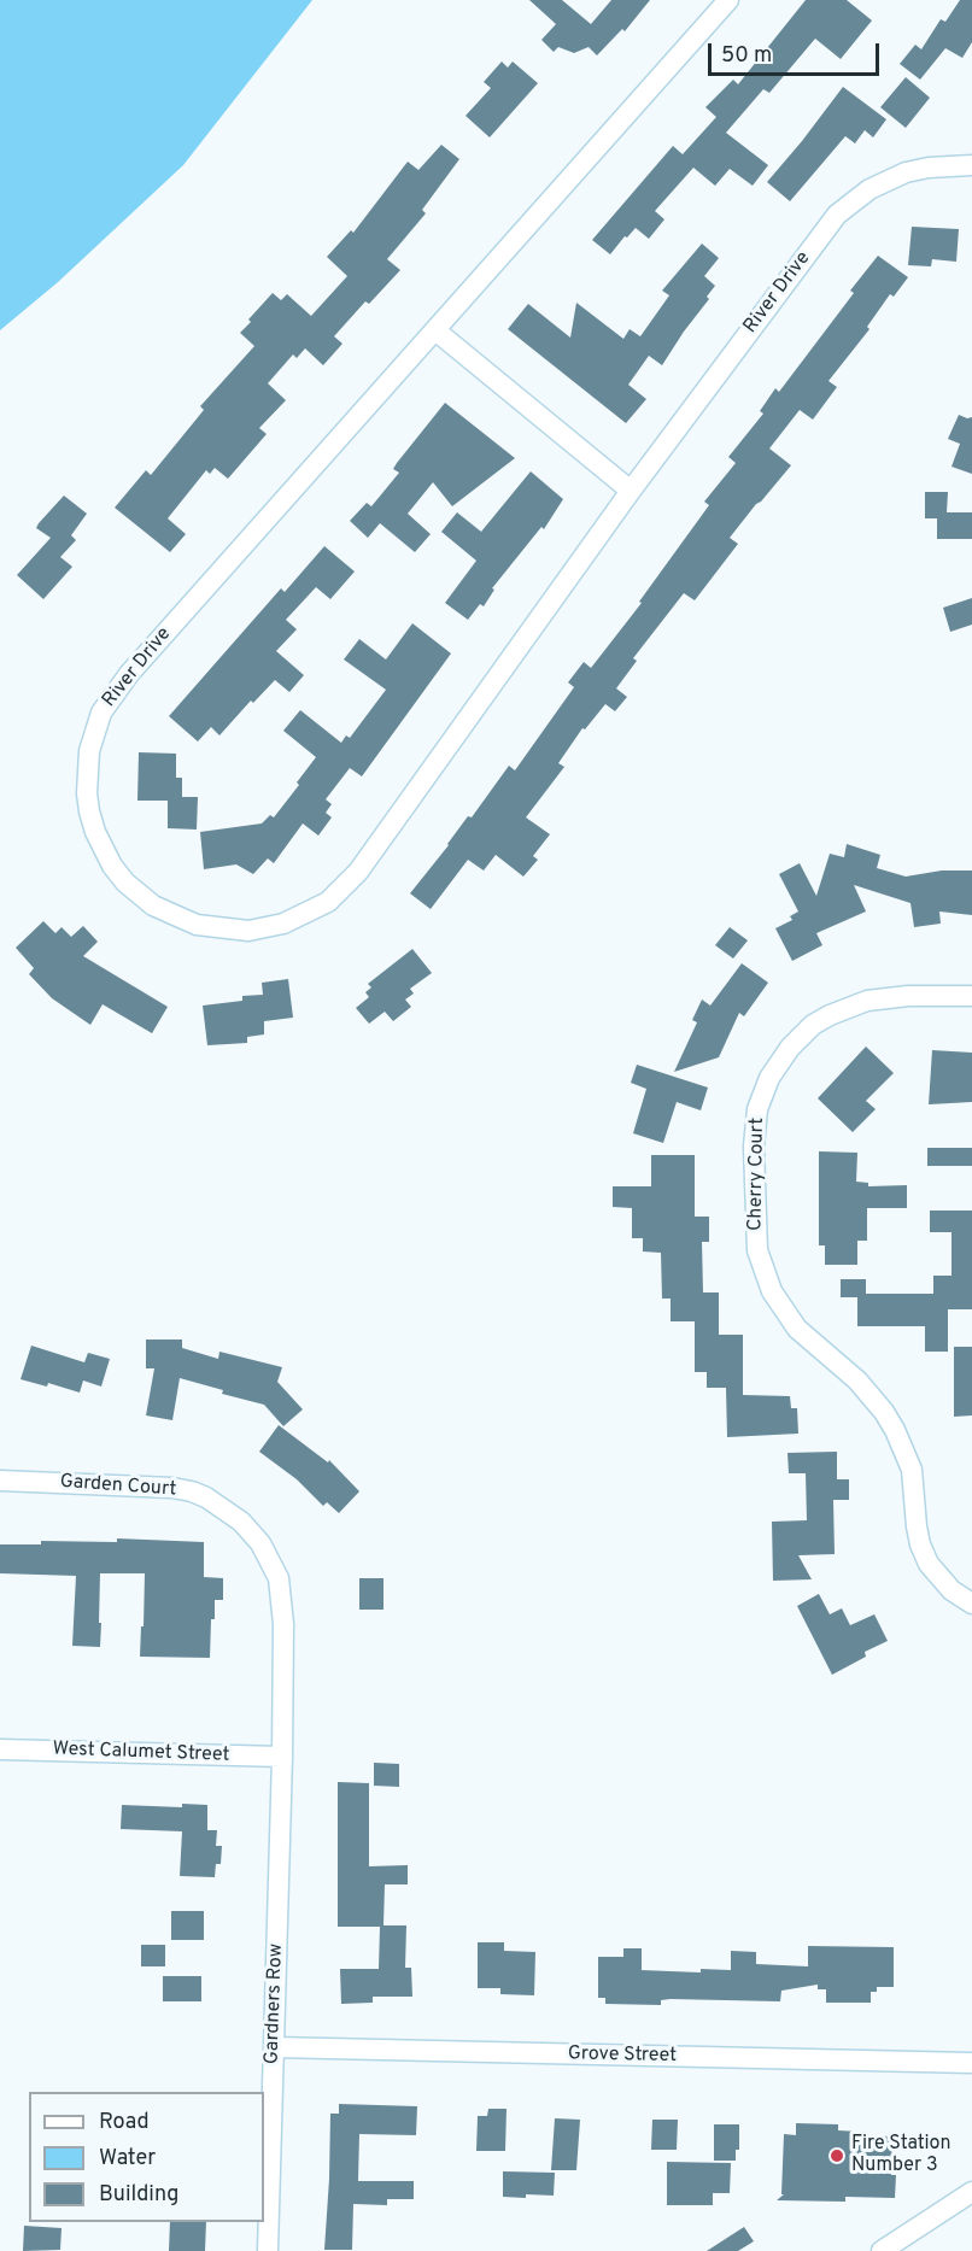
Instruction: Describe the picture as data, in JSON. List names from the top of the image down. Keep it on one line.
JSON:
{"streets":{"street":["River Drive","Cherry Court","Garden Court","West Calumet Street","Gardners Row","Grove Street"]},"crossings":[["Garden Court","West Calumet Street"],["Garden Court","Gardners Row"],["West Calumet Street","Gardners Row"],["Gardners Row","Grove Street"]],"places":["Fire Station Number 3"],"legend":["Road","Water","Building"],"scale_bar":"50 m"}
